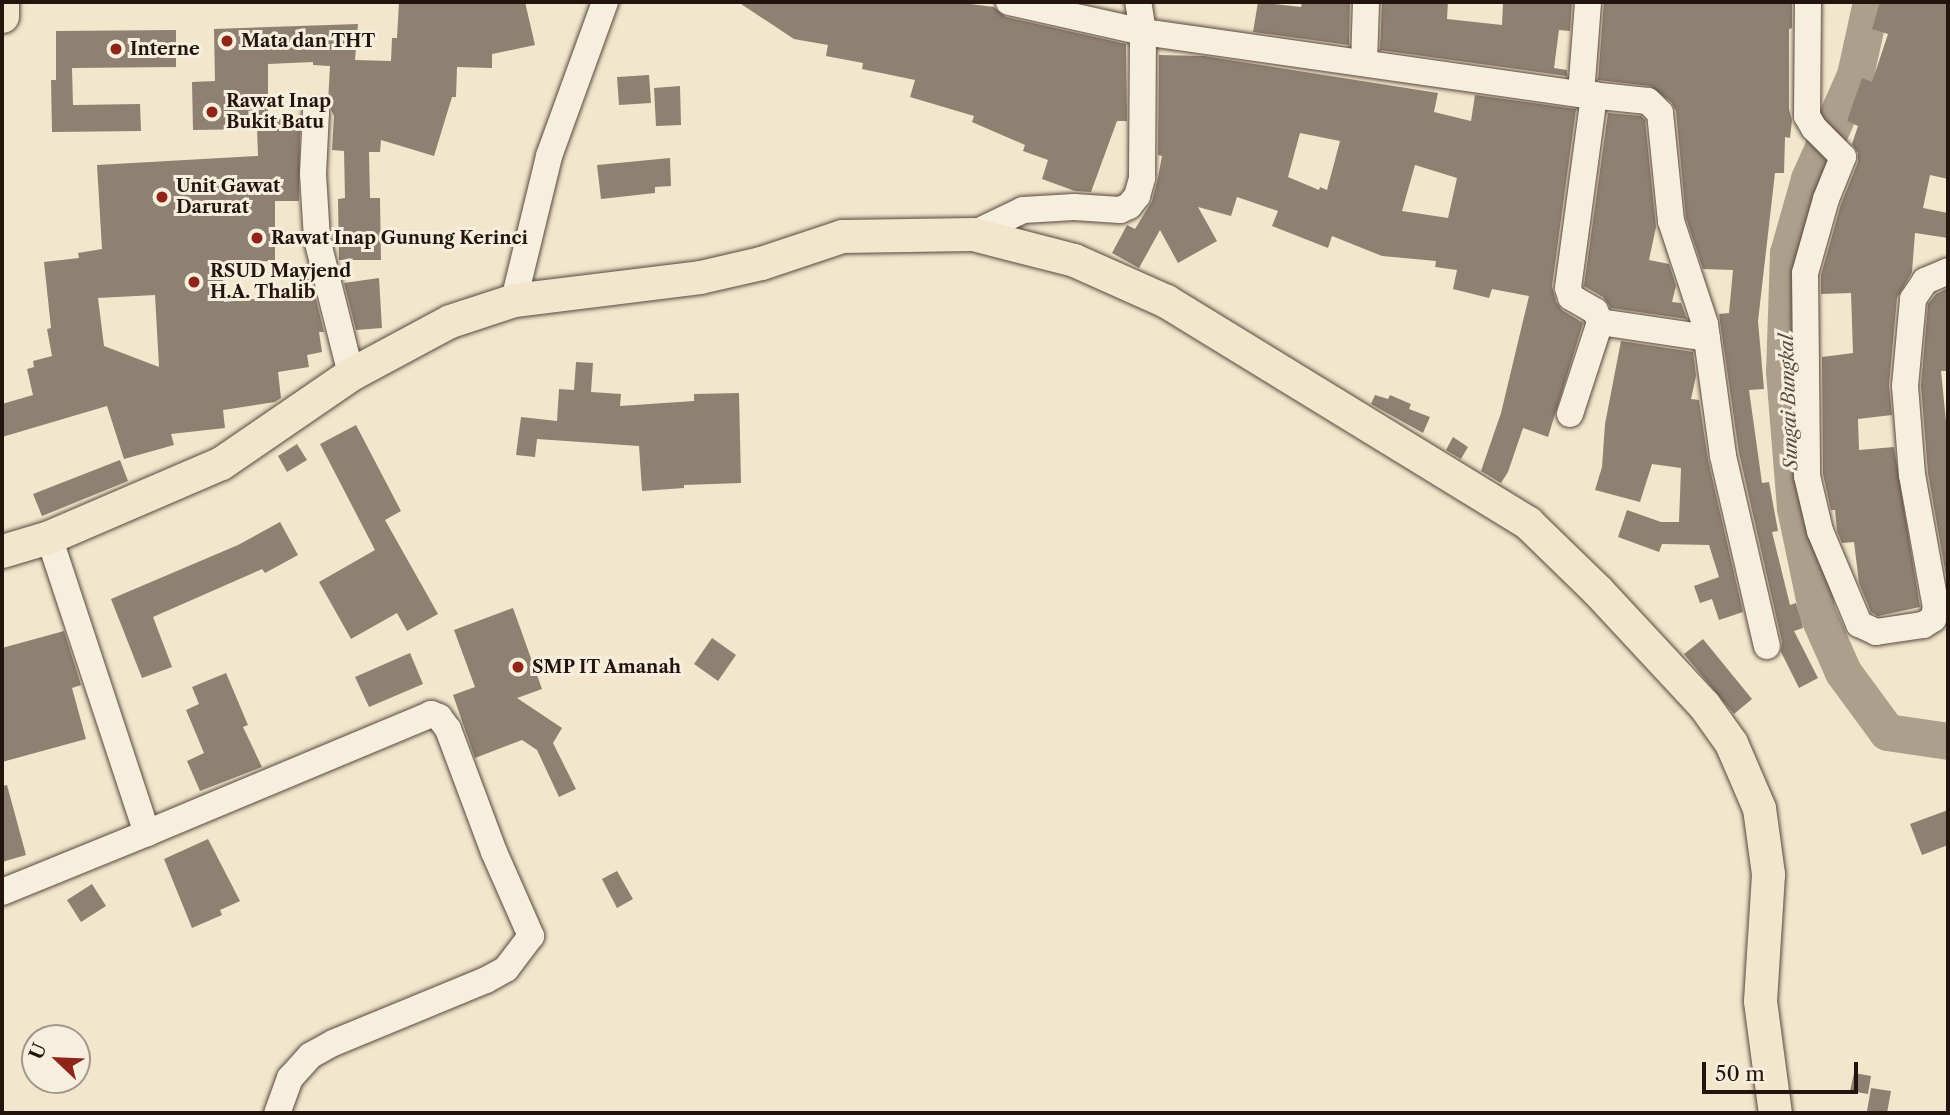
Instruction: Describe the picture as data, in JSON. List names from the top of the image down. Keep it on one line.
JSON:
{"water":["Sungai Bungkal"],"places":["Mata dan THT","Interne","Rawat Inap Bukit Batu","Unit Gawat Darurat","Rawat Inap Gunung Kerinci","RSUD Mayjend H.A. Thalib","SMP IT Amanah"],"scale_bar":"50 m","north":"top left"}
